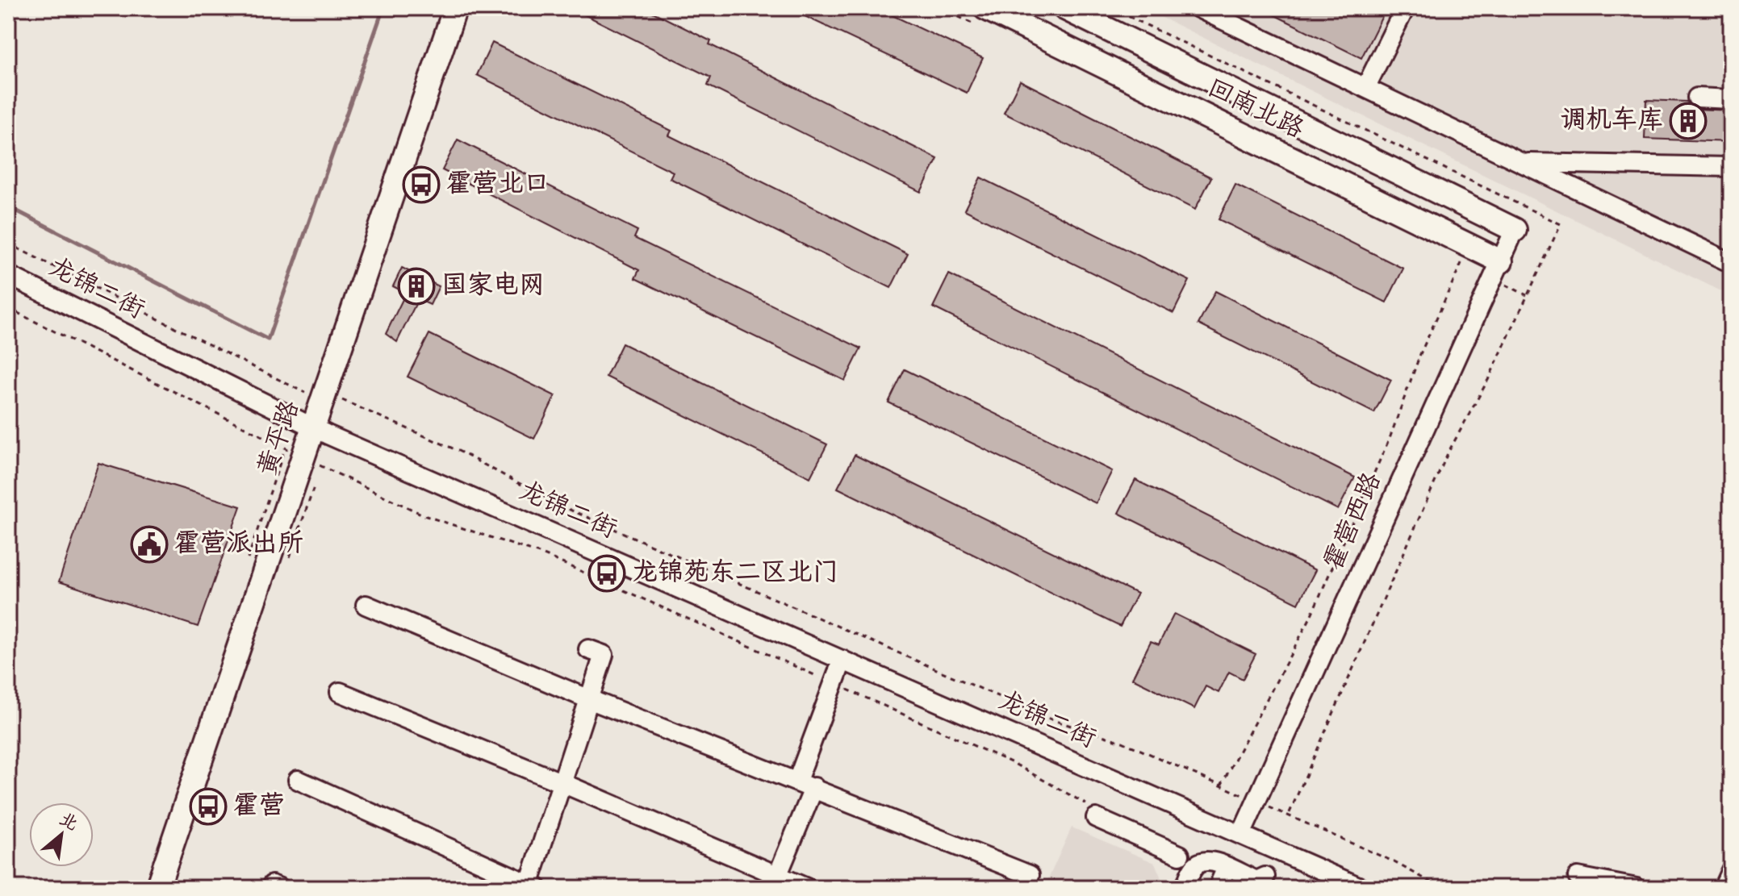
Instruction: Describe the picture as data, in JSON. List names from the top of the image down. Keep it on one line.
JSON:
{"streets":{"main road":["回南北路","黄平路"],"street":["龙锦二街","霍营西路"]},"crossings":[["回南北路","霍营西路"],["龙锦二街","黄平路"],["龙锦二街","霍营西路"]],"places":{"building":["调机车库","国家电网"],"bus stop":["霍营北口","龙锦苑东二区北门","霍营"],"public building":["霍营派出所"]},"north":"top right"}
